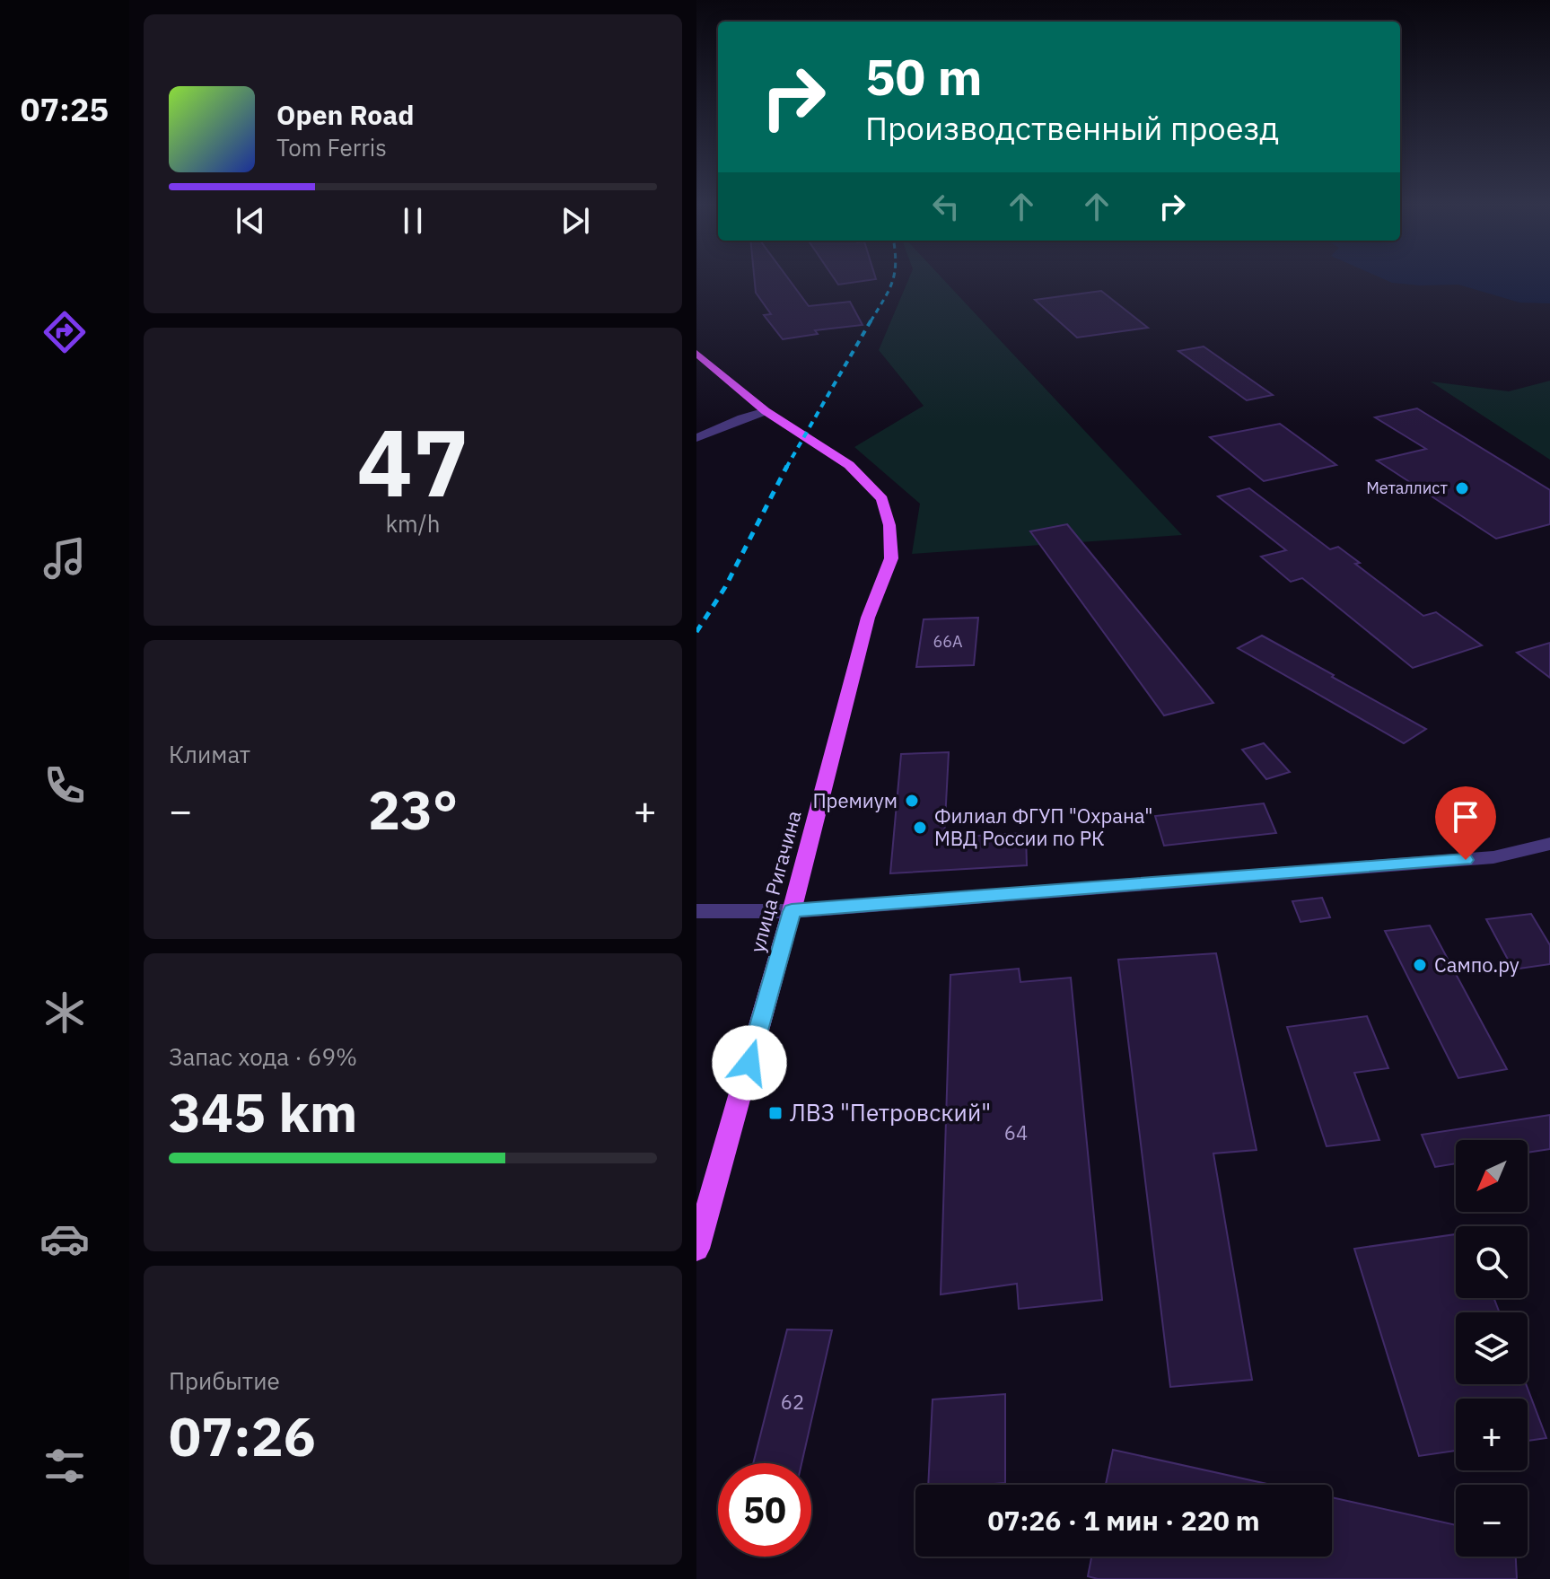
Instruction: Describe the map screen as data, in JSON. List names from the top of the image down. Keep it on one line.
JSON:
{"streets":{"main road":["улица Ригачина"]},"places":{"other":["Металлист","Премиум","Филиал ФГУП \"Охрана\" МВД России по РК","Сампо.ру"],"transit":["ЛВЗ \"Петровский\""]},"house_numbers":["66А","64","62"],"north":"bottom left","page":{"tabs":"07:25","turn":["50 m","Производственный проезд"],"song":["Open Road","Tom Ferris"],"tile":[["47","km/h"],"Климат",["Запас хода · 69%","345 km"],["Прибытие","07:26"]],"heat":["−","23°","+"],"map_buttons":["+","−"],"limit":"50","trip":"07:26 · 1 мин · 220 m"}}
